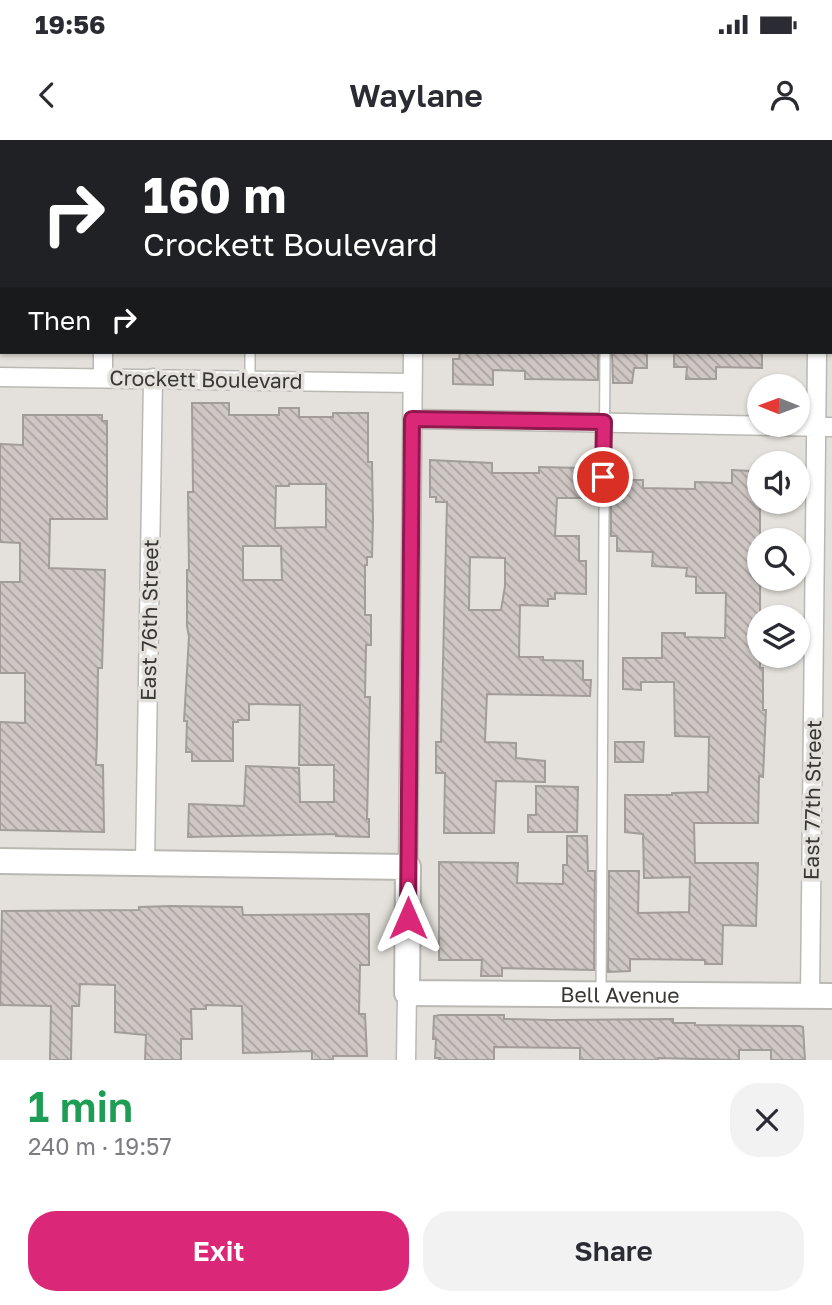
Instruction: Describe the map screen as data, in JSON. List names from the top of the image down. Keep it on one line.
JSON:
{"streets":{"street":["Crockett Boulevard","East 76th Street","East 77th Street","Bell Avenue"]},"crossings":[["Crockett Boulevard","East 76th Street"],["East 77th Street","Bell Avenue"]],"north":"left","page":{"status":"19:56","header":"Waylane","turn":["160 m","Crockett Boulevard"],"then":"Then","heading":["1 min","240 m · 19:57"],"buttons":["Exit","Share"]}}
